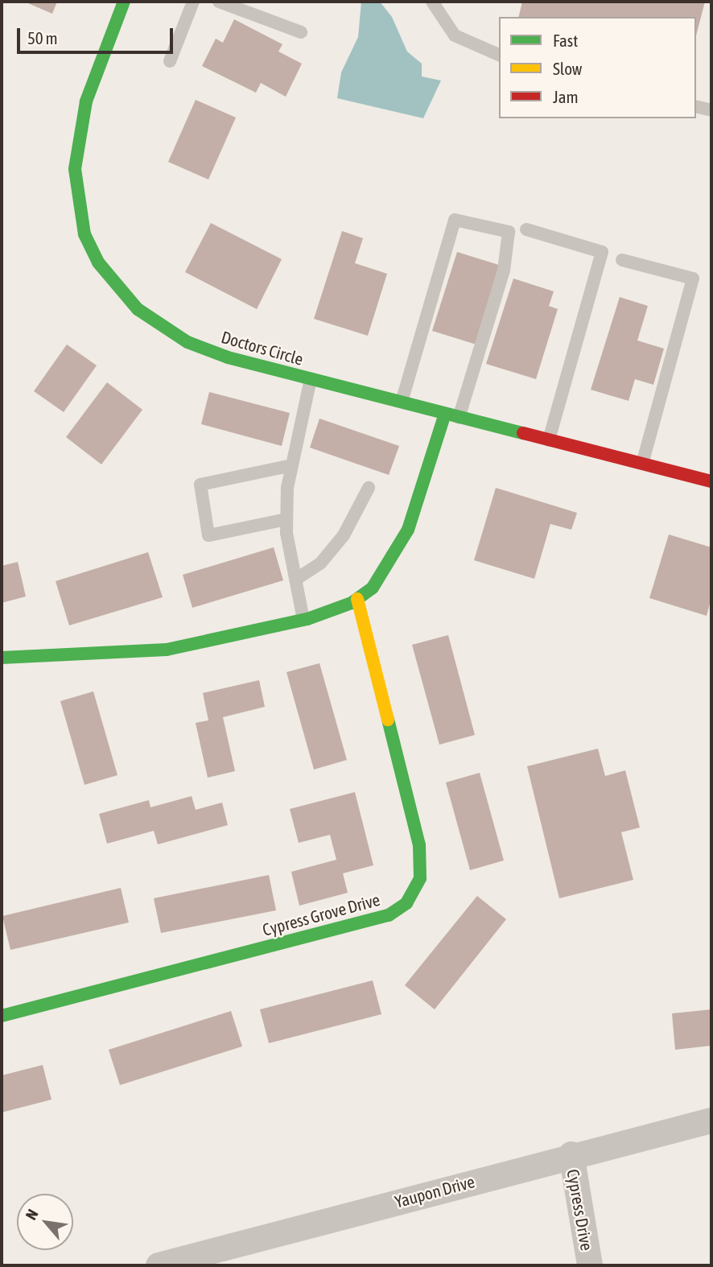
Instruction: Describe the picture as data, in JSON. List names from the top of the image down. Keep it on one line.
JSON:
{"streets":{"street":["Doctors Circle","Cypress Grove Drive","Yaupon Drive","Cypress Drive"]},"crossings":[["Yaupon Drive","Cypress Drive"]],"legend":["Fast","Slow","Jam"],"scale_bar":"50 m","north":"top left"}
